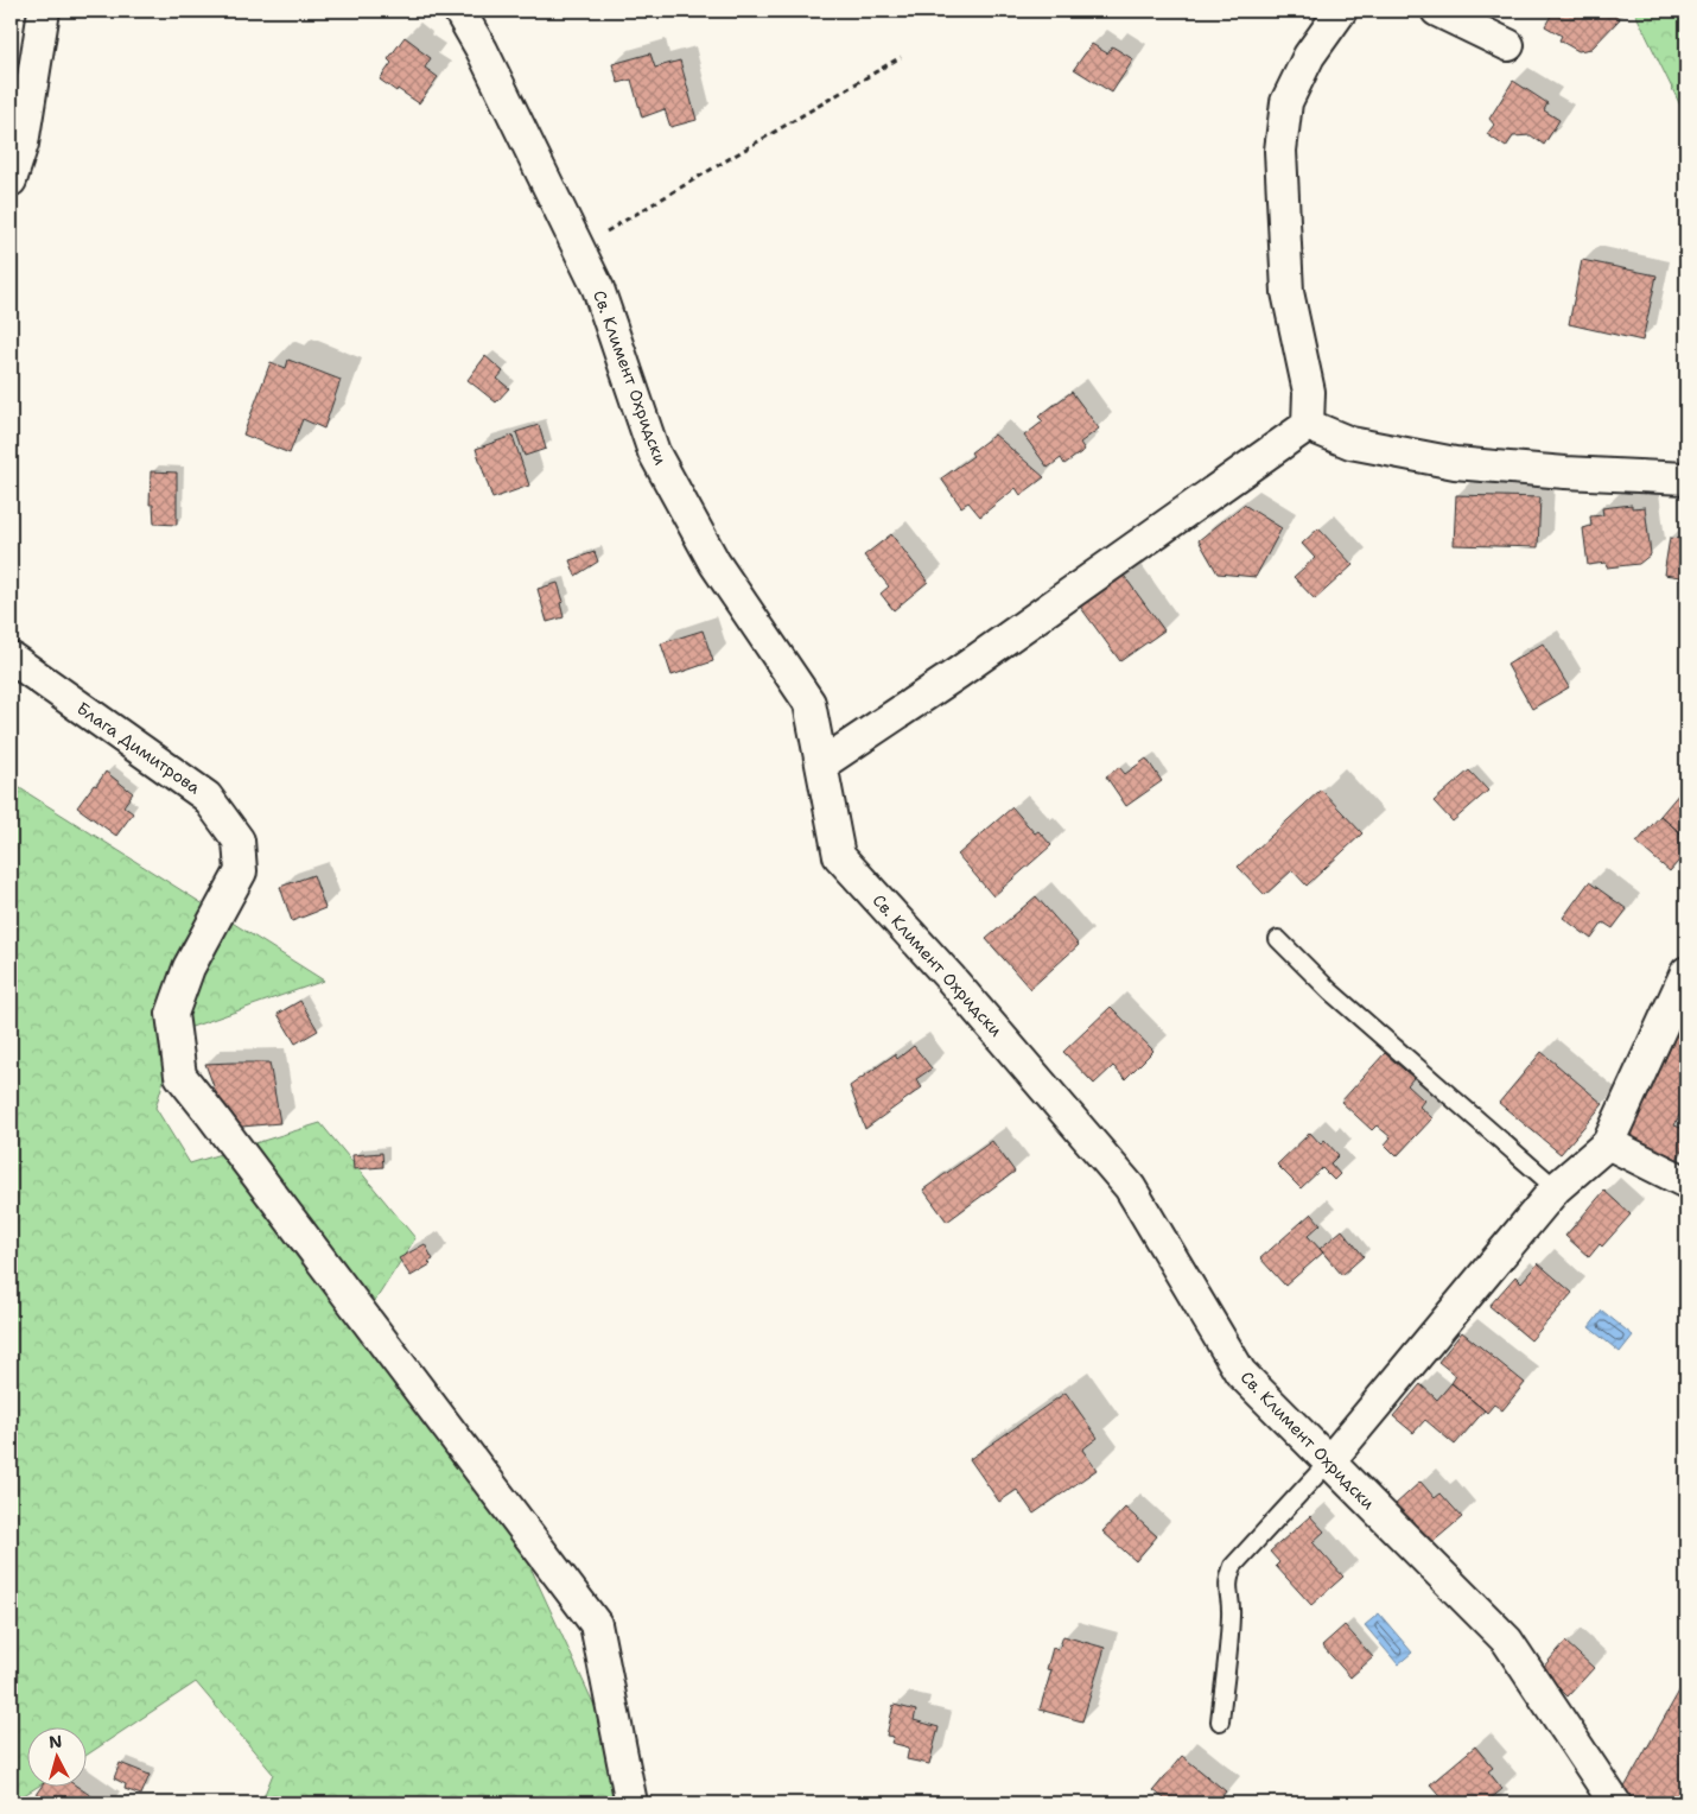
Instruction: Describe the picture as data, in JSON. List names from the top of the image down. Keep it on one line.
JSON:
{"streets":{"street":["Св. Климент Охридски","Блага Димитрова"]},"north":"top"}
